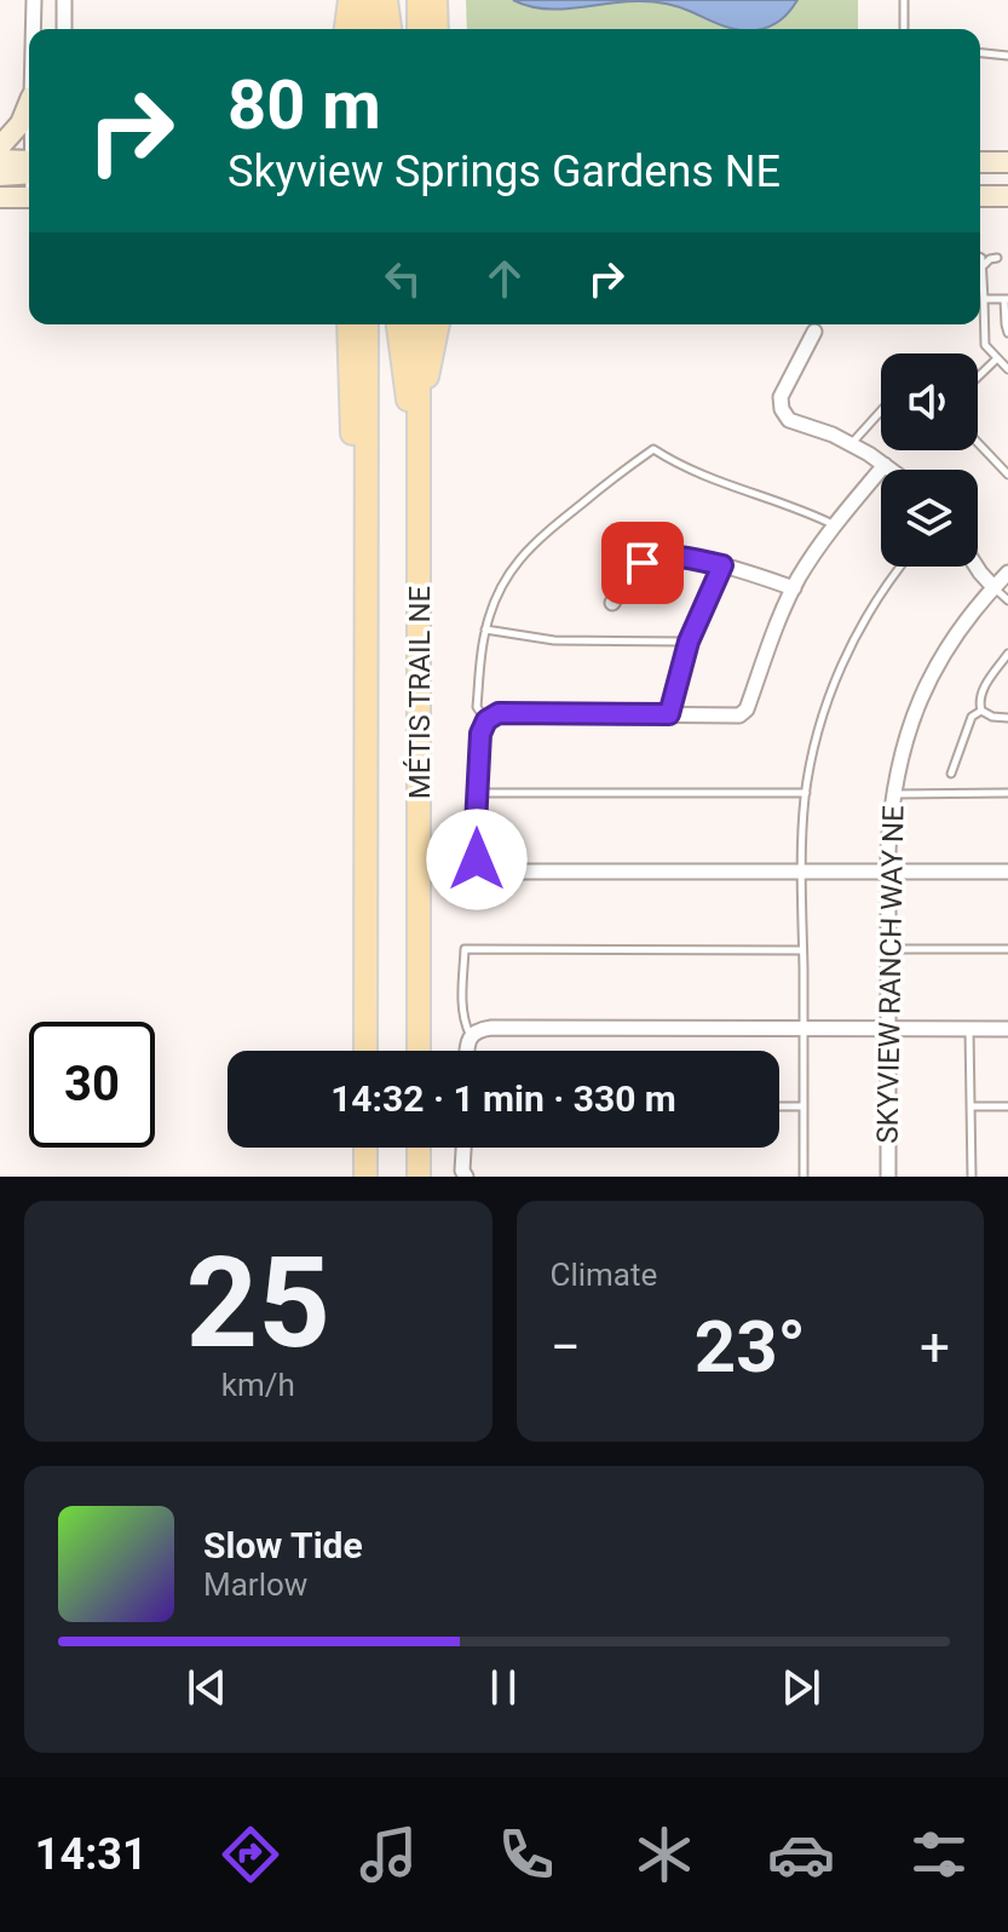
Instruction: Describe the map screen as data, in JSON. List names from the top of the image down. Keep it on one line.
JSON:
{"streets":{"main road":["MÉTIS TRAIL NE"],"street":["SKYVIEW RANCH WAY NE"]},"page":{"turn":["80 m","Skyview Springs Gardens NE"],"limit":"30","trip":"14:32 · 1 min · 330 m","tile":[["25","km/h"],"Climate"],"heat":["−","23°","+"],"song":["Slow Tide","Marlow"],"tabs":"14:31"}}
